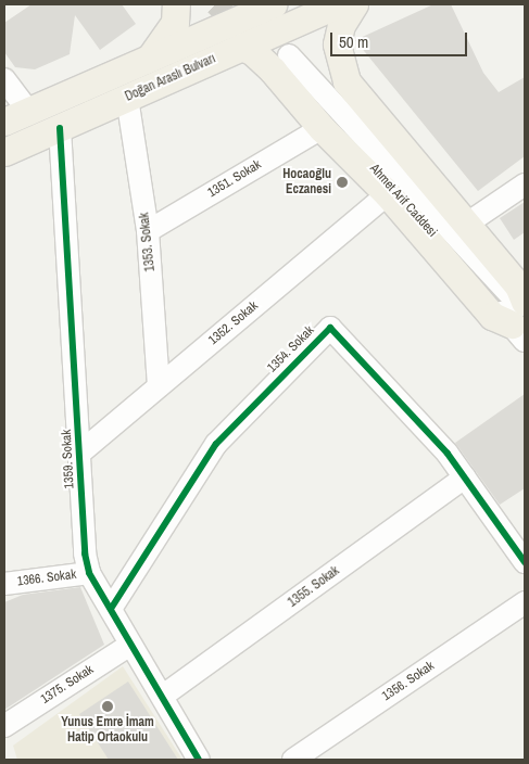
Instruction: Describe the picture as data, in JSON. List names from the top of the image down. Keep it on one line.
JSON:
{"streets":{"main road":["Doğan Araslı Bulvarı"],"street":["1351. Sokak","Ahmet Arif Caddesi","1353. Sokak","1352. Sokak","1354. Sokak","1359. Sokak","1366. Sokak","1355. Sokak","1356. Sokak","1375. Sokak"]},"crossings":[["Doğan Araslı Bulvarı","1353. Sokak"],["Doğan Araslı Bulvarı","1359. Sokak"],["1351. Sokak","1353. Sokak"],["1353. Sokak","1352. Sokak"],["1352. Sokak","1359. Sokak"],["1354. Sokak","1359. Sokak"],["1354. Sokak","1355. Sokak"],["1359. Sokak","1366. Sokak"],["1359. Sokak","1355. Sokak"],["1359. Sokak","1375. Sokak"]],"places":["Hocaoğlu Eczanesi","Yunus Emre İmam Hatip Ortaokulu"],"scale_bar":"50 m"}
